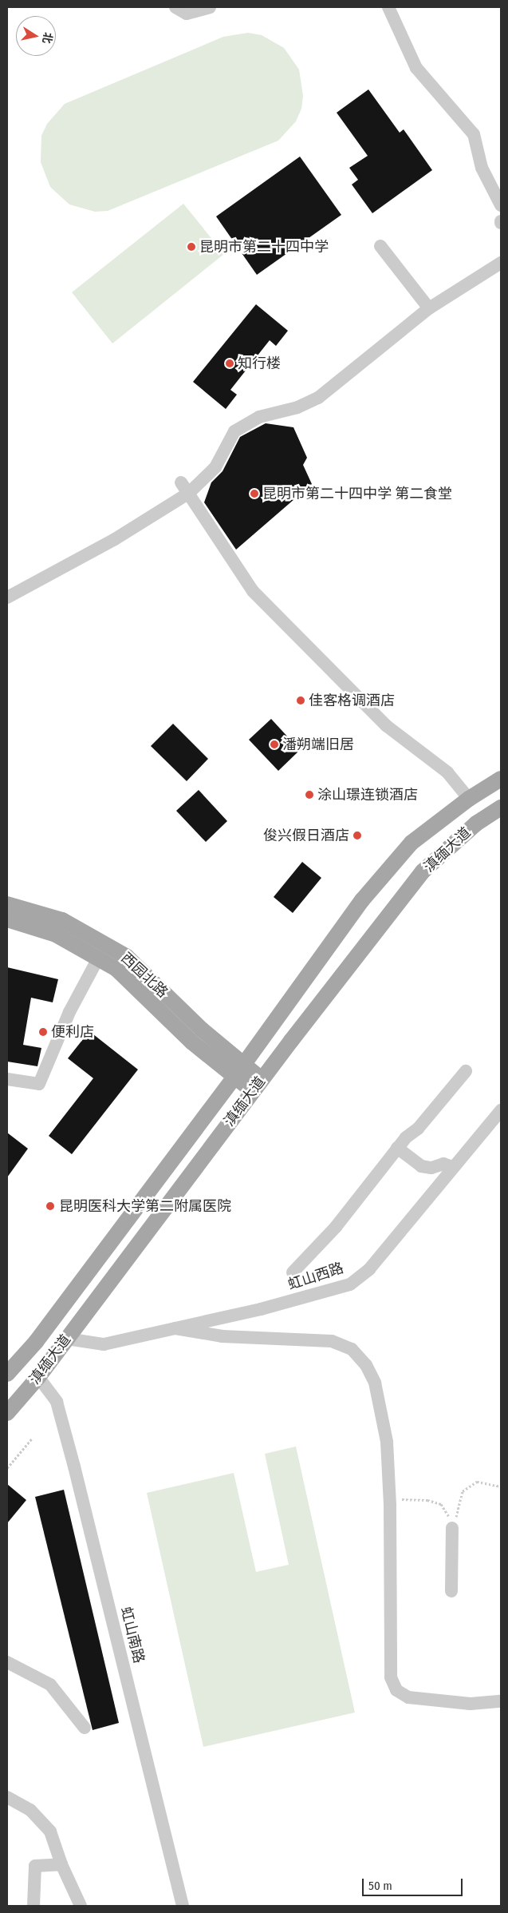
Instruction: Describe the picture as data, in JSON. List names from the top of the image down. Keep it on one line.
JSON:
{"streets":{"main road":["滇缅大道","西园北路"],"street":["虹山西路","虹山南路"]},"crossings":[["滇缅大道","西园北路"],["滇缅大道","虹山西路"],["滇缅大道","虹山南路"]],"places":["昆明市第二十四中学","知行楼","昆明市第二十四中学 第二食堂","佳客格调酒店","潘朔端旧居","涂山璟连锁酒店","俊兴假日酒店","便利店","昆明医科大学第二附属医院"],"scale_bar":"50 m","north":"right"}
